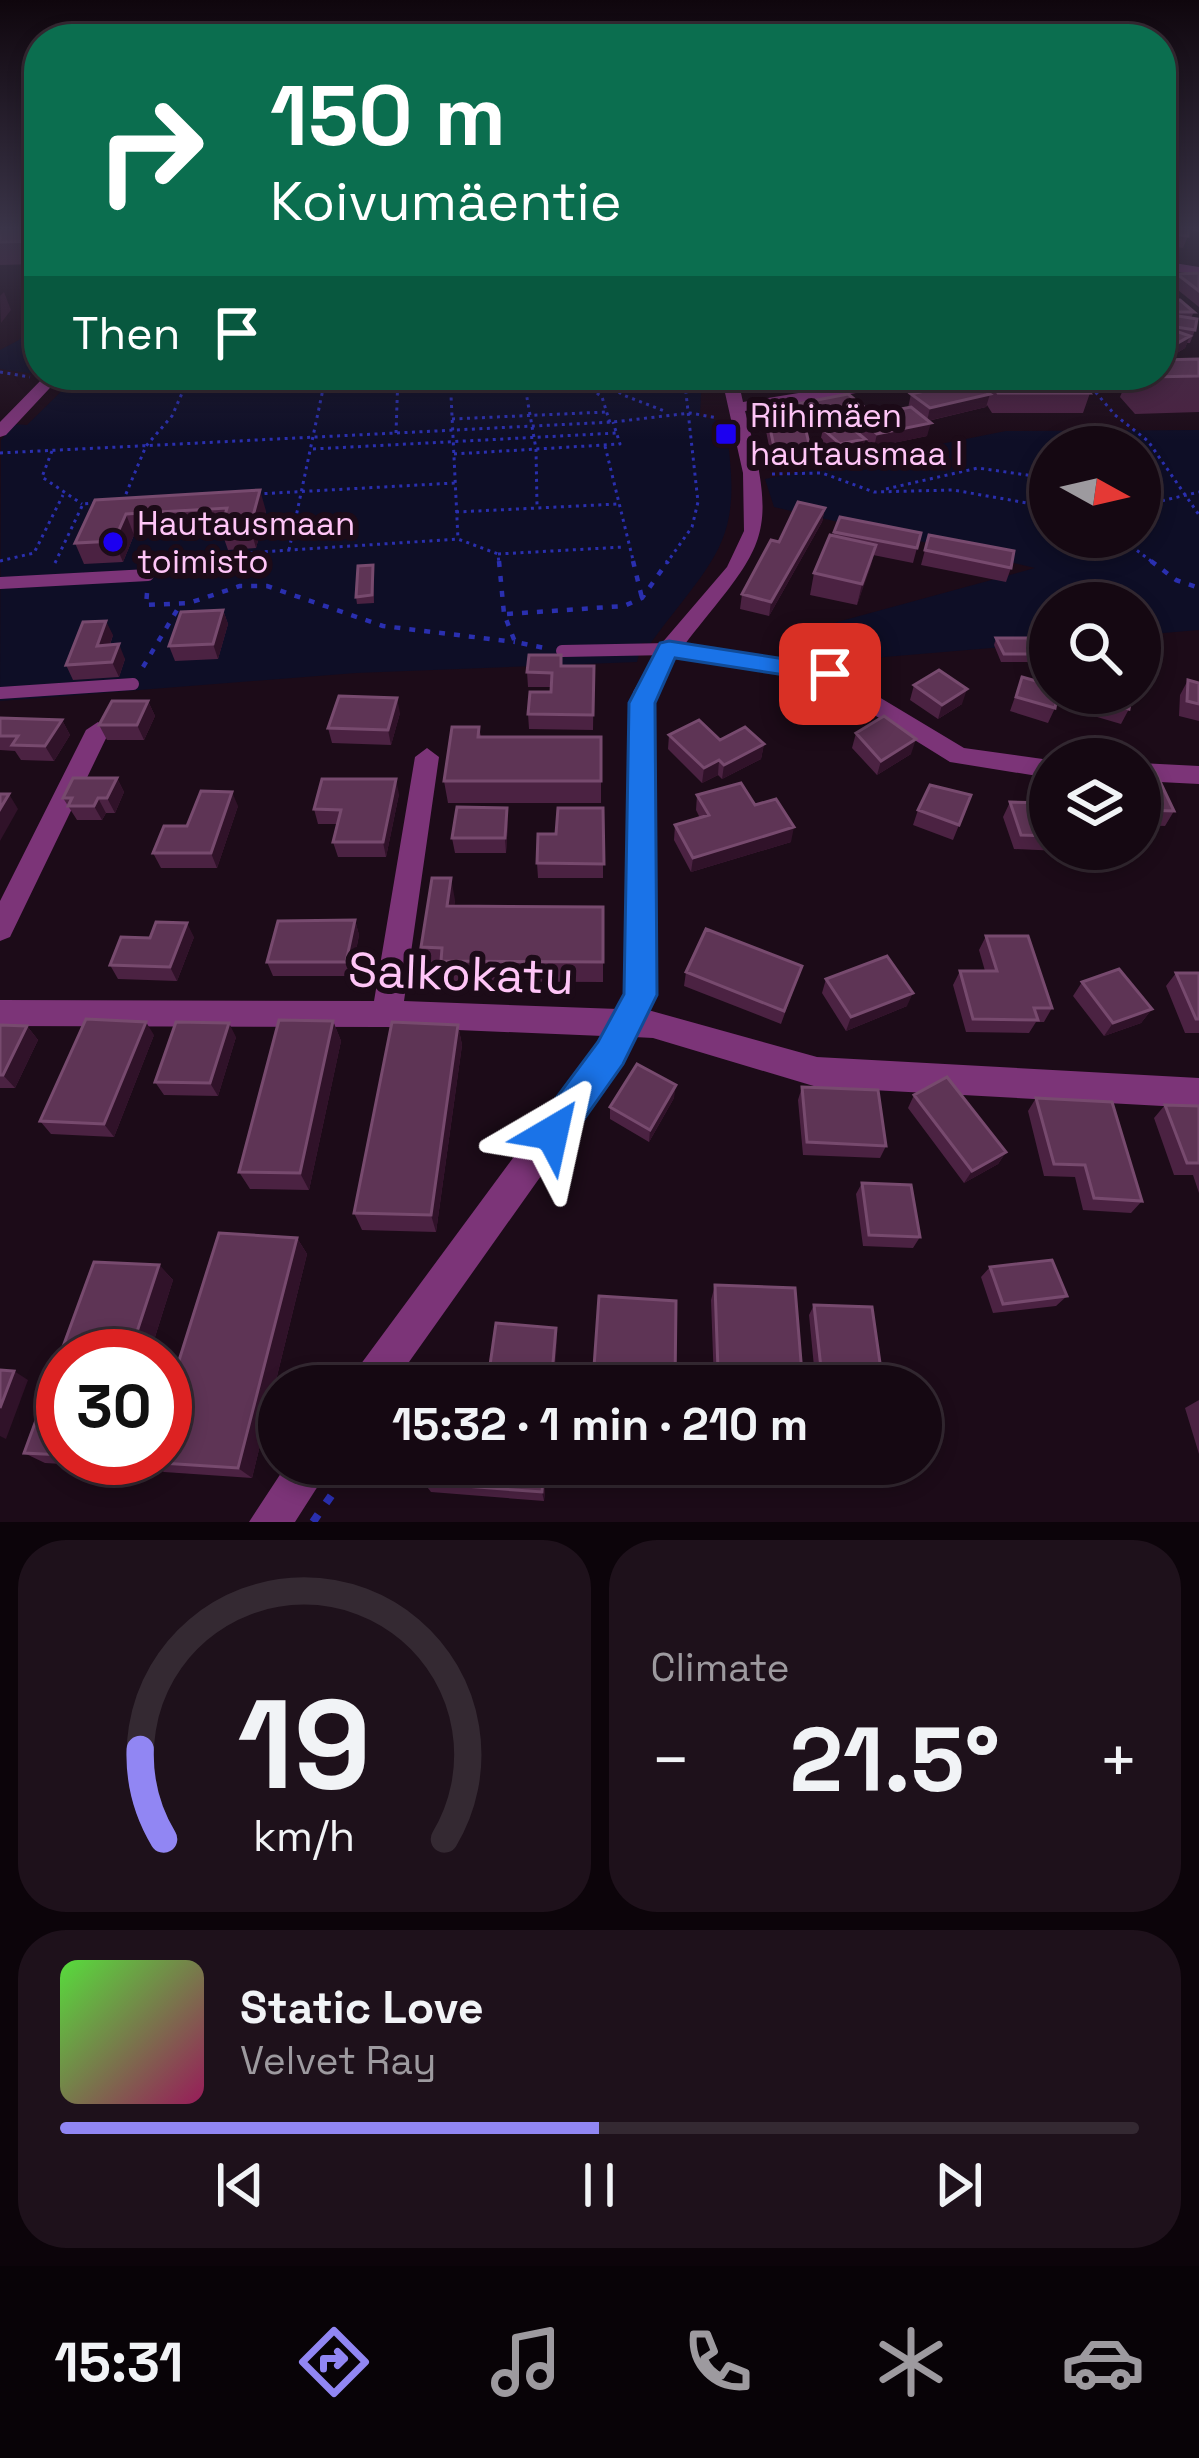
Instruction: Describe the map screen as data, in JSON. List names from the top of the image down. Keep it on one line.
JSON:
{"streets":{"street":["Salkokatu"]},"places":{"transit":["Riihimäen hautausmaa I"],"other":["Hautausmaan toimisto"]},"north":"right","page":{"turn":["150 m","Koivumäentie"],"then":"Then","limit":"30","trip":"15:32 · 1 min · 210 m","tile":"Climate","heat":["−","21.5°","+"],"song":["Static Love","Velvet Ray"],"tabs":"15:31","gauge":["19","km/h"]}}
